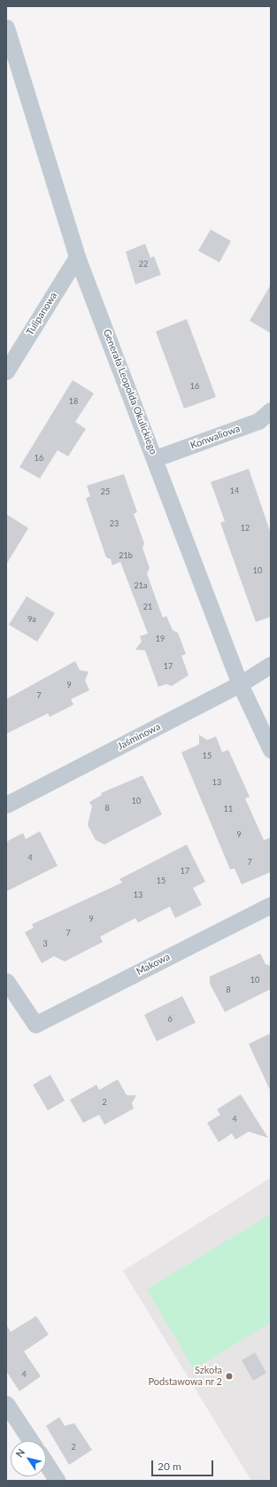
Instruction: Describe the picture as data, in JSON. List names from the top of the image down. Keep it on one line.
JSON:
{"streets":{"street":["Tulipanowa","Generała Leopolda Okulickiego","Konwaliowa","Jaśminowa","Makowa"]},"crossings":[["Tulipanowa","Generała Leopolda Okulickiego"],["Generała Leopolda Okulickiego","Konwaliowa"],["Generała Leopolda Okulickiego","Jaśminowa"]],"places":["Szkoła Podstawowa nr 2"],"house_numbers":["22","16","18","16","14","25","23","12","21b","10","21a","21","9a","19","17","9","7","15","13","10","8","11","9","4","7","17","15","13","9","7","3","10","8","6","2","4","4","2"],"scale_bar":"20 m","north":"top left"}
